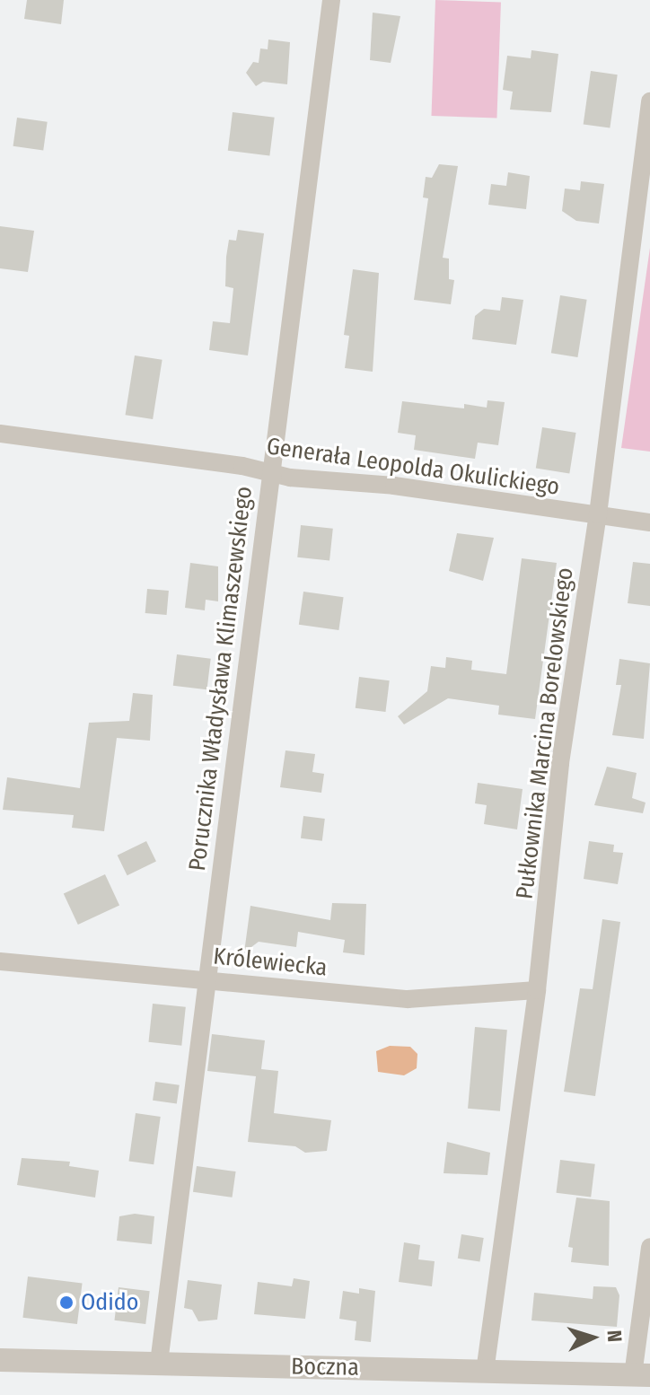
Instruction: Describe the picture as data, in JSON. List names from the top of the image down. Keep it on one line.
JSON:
{"streets":{"street":["Generała Leopolda Okulickiego","Porucznika Władysława Klimaszewskiego","Pułkownika Marcina Borelowskiego","Królewiecka","Boczna"]},"crossings":[["Generała Leopolda Okulickiego","Porucznika Władysława Klimaszewskiego"],["Generała Leopolda Okulickiego","Pułkownika Marcina Borelowskiego"],["Porucznika Władysława Klimaszewskiego","Królewiecka"],["Porucznika Władysława Klimaszewskiego","Boczna"],["Pułkownika Marcina Borelowskiego","Królewiecka"],["Pułkownika Marcina Borelowskiego","Boczna"]],"places":["Odido"],"north":"right"}
